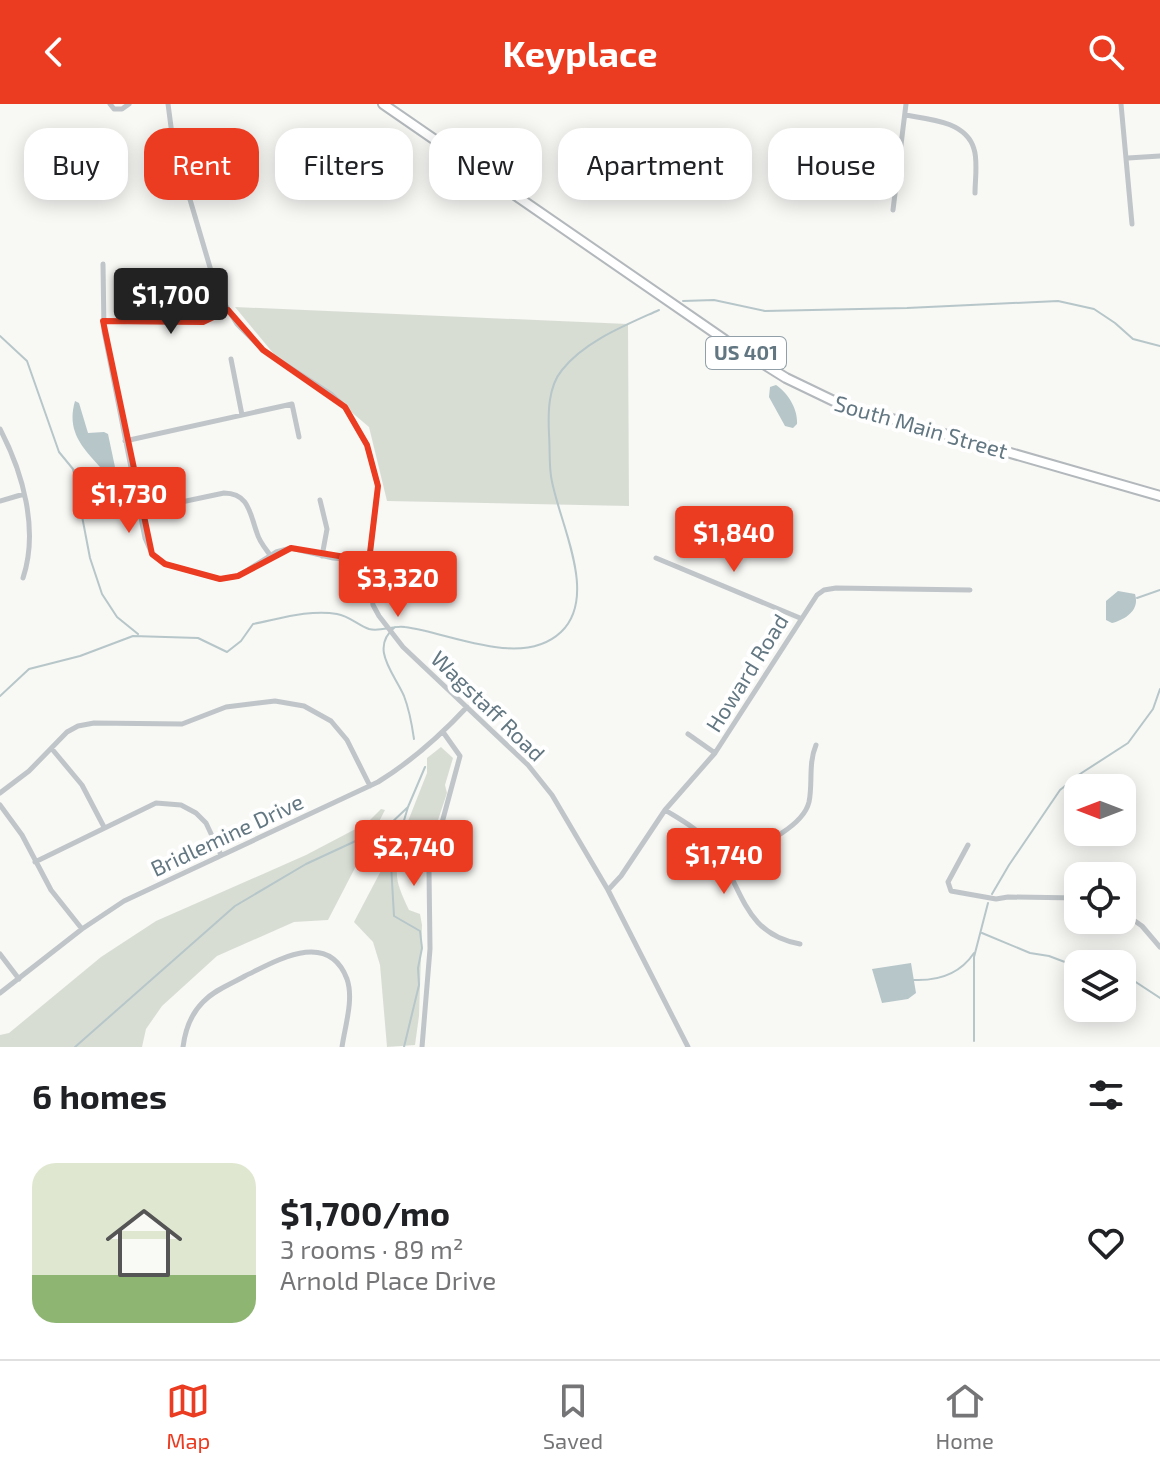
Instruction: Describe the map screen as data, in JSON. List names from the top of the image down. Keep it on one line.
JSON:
{"streets":{"highway":["US 401","South Main Street"],"street":["Howard Road","Wagstaff Road","Bridlemine Drive"]},"crossings":[["Howard Road","Wagstaff Road"],["Wagstaff Road","Bridlemine Drive"]],"north":"left","page":{"header":"Keyplace","chip":["Buy","Rent","Filters","New","Apartment","House"],"price":["$1,700","$1,730","$1,840","$3,320","$2,740","$1,740"],"heading":"6 homes","list":[{"name":"$1,700/mo","note":"3 rooms · 89 m² · Arnold Place Drive"}],"tabs":["Map","Saved","Home"]}}
